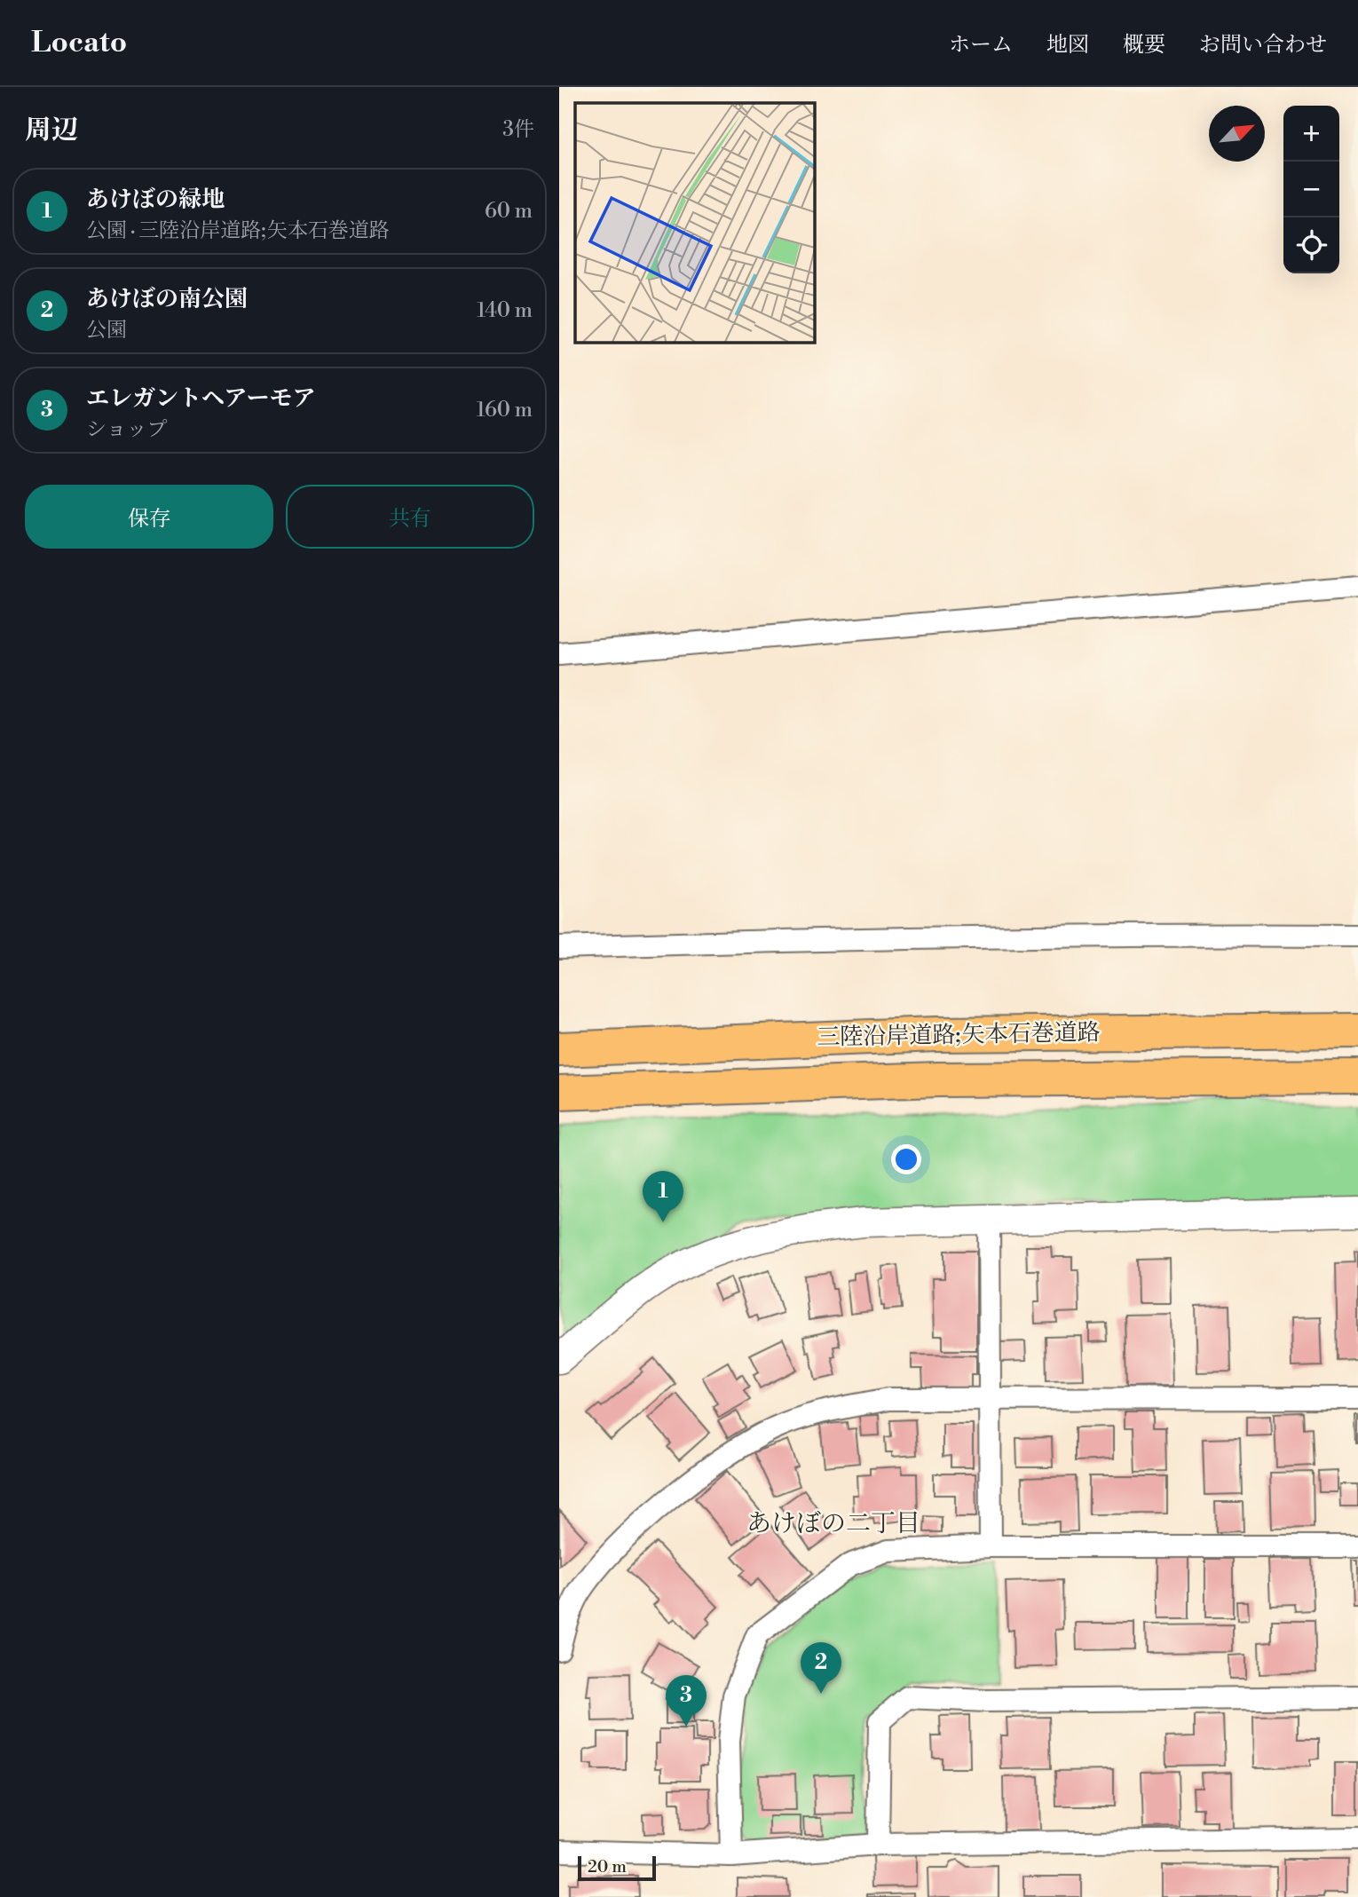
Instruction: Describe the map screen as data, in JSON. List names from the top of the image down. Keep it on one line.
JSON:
{"streets":{"highway":["三陸沿岸道路;矢本石巻道路"]},"districts":["あけぼの二丁目"],"scale_bar":"20 m","north":"top right","page":{"header":"Locato","nav":["ホーム","地図","概要","お問い合わせ"],"heading":["周辺","3件"],"map_buttons":["+","−"],"list":[{"mark":"1","name":"あけぼの緑地","note":"公園 · 三陸沿岸道路;矢本石巻道路","value":"60 m"},{"mark":"2","name":"あけぼの南公園","note":"公園","value":"140 m"},{"mark":"3","name":"エレガントヘアーモア","note":"ショップ","value":"160 m"}],"buttons":["保存","共有"],"pins":["1","2","3"],"scale":"20 m"}}
